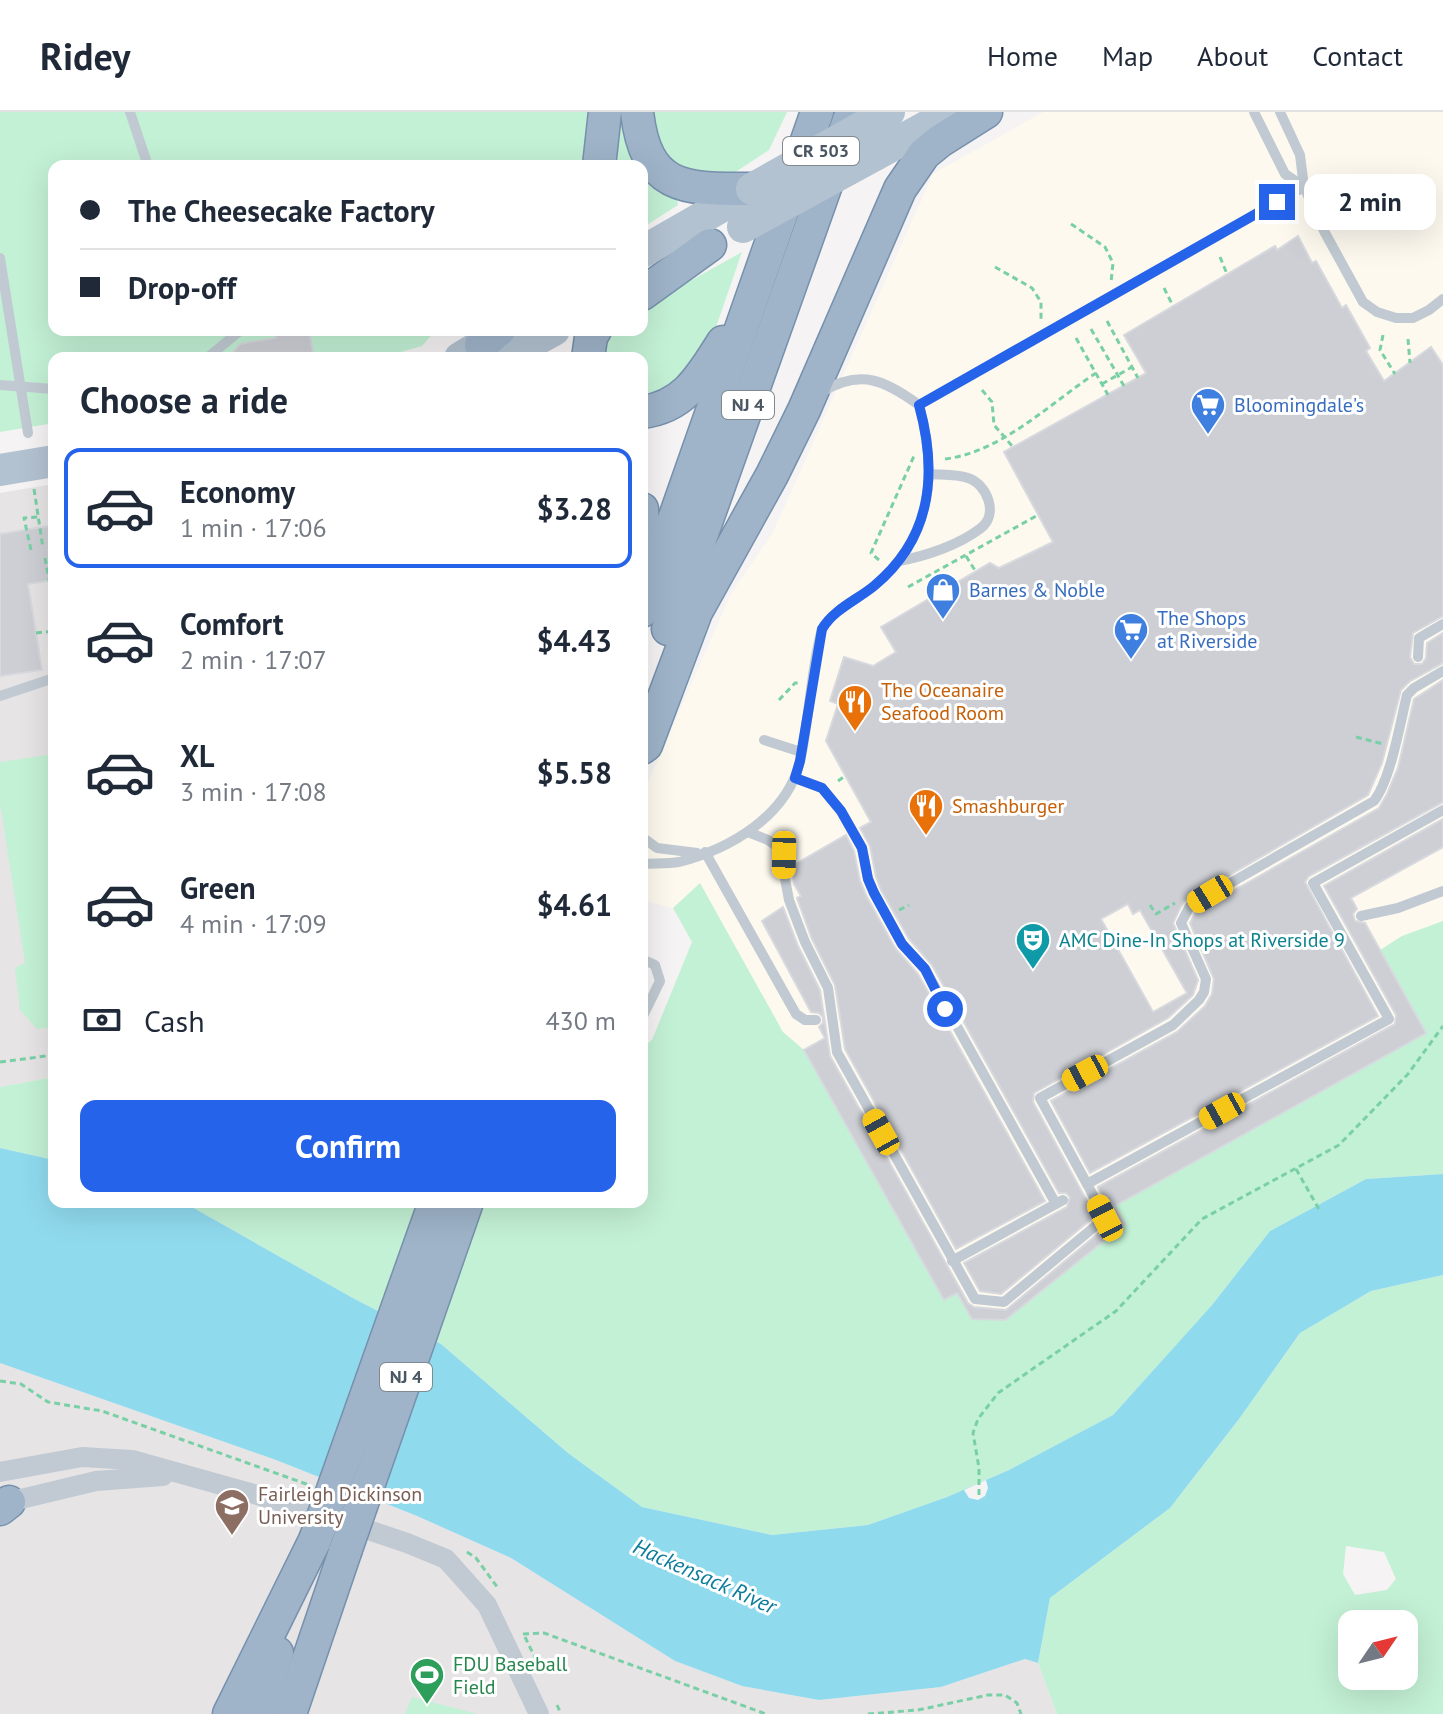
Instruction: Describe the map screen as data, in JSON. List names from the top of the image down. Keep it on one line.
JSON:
{"streets":{"highway":["NJ 4"],"main road":["CR 503"]},"water":["Hackensack River"],"places":{"supermarket":["Bloomingdale's","The Shops at Riverside"],"shop":["Barnes & Noble"],"restaurant":["The Oceanaire Seafood Room","Smashburger"],"theatre":["AMC Dine-In Shops at Riverside 9"],"school or university":["Fairleigh Dickinson University"],"sports":["FDU Baseball Field"]},"north":"top right","page":{"header":"Ridey","nav":["Home","Map","About","Contact"],"banner":["The Cheesecake Factory","Drop-off"],"bubble":"2 min","heading":"Choose a ride","list":[{"name":"Economy","note":"1 min · 17:06","value":"$3.28"},{"name":"Comfort","note":"2 min · 17:07","value":"$4.43"},{"name":"XL","note":"3 min · 17:08","value":"$5.58"},{"name":"Green","note":"4 min · 17:09","value":"$4.61"}],"pay":["Cash","430 m"],"buttons":"Confirm"}}
